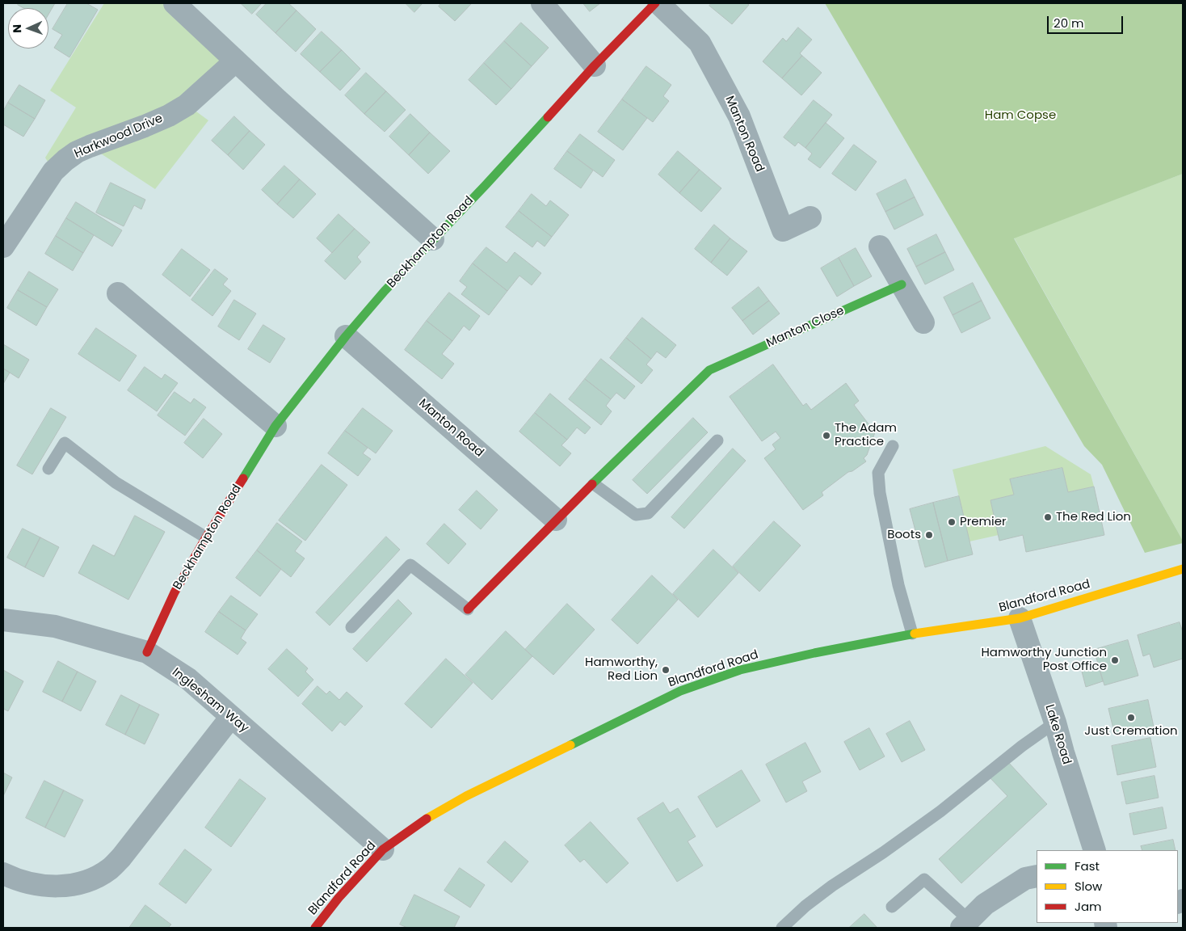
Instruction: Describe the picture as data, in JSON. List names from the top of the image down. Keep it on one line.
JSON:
{"streets":{"street":["Manton Road","Harkwood Drive","Beckhampton Road","Manton Close","Blandford Road","Inglesham Way","Lake Road"]},"crossings":[["Manton Road","Beckhampton Road"],["Beckhampton Road","Inglesham Way"],["Blandford Road","Inglesham Way"],["Blandford Road","Lake Road"]],"parks":["Ham Copse"],"places":["The Adam Practice","The Red Lion","Premier","Boots","Hamworthy Junction Post Office","Hamworthy, Red Lion","Just Cremation"],"legend":["Fast","Slow","Jam"],"scale_bar":"20 m","north":"left"}
